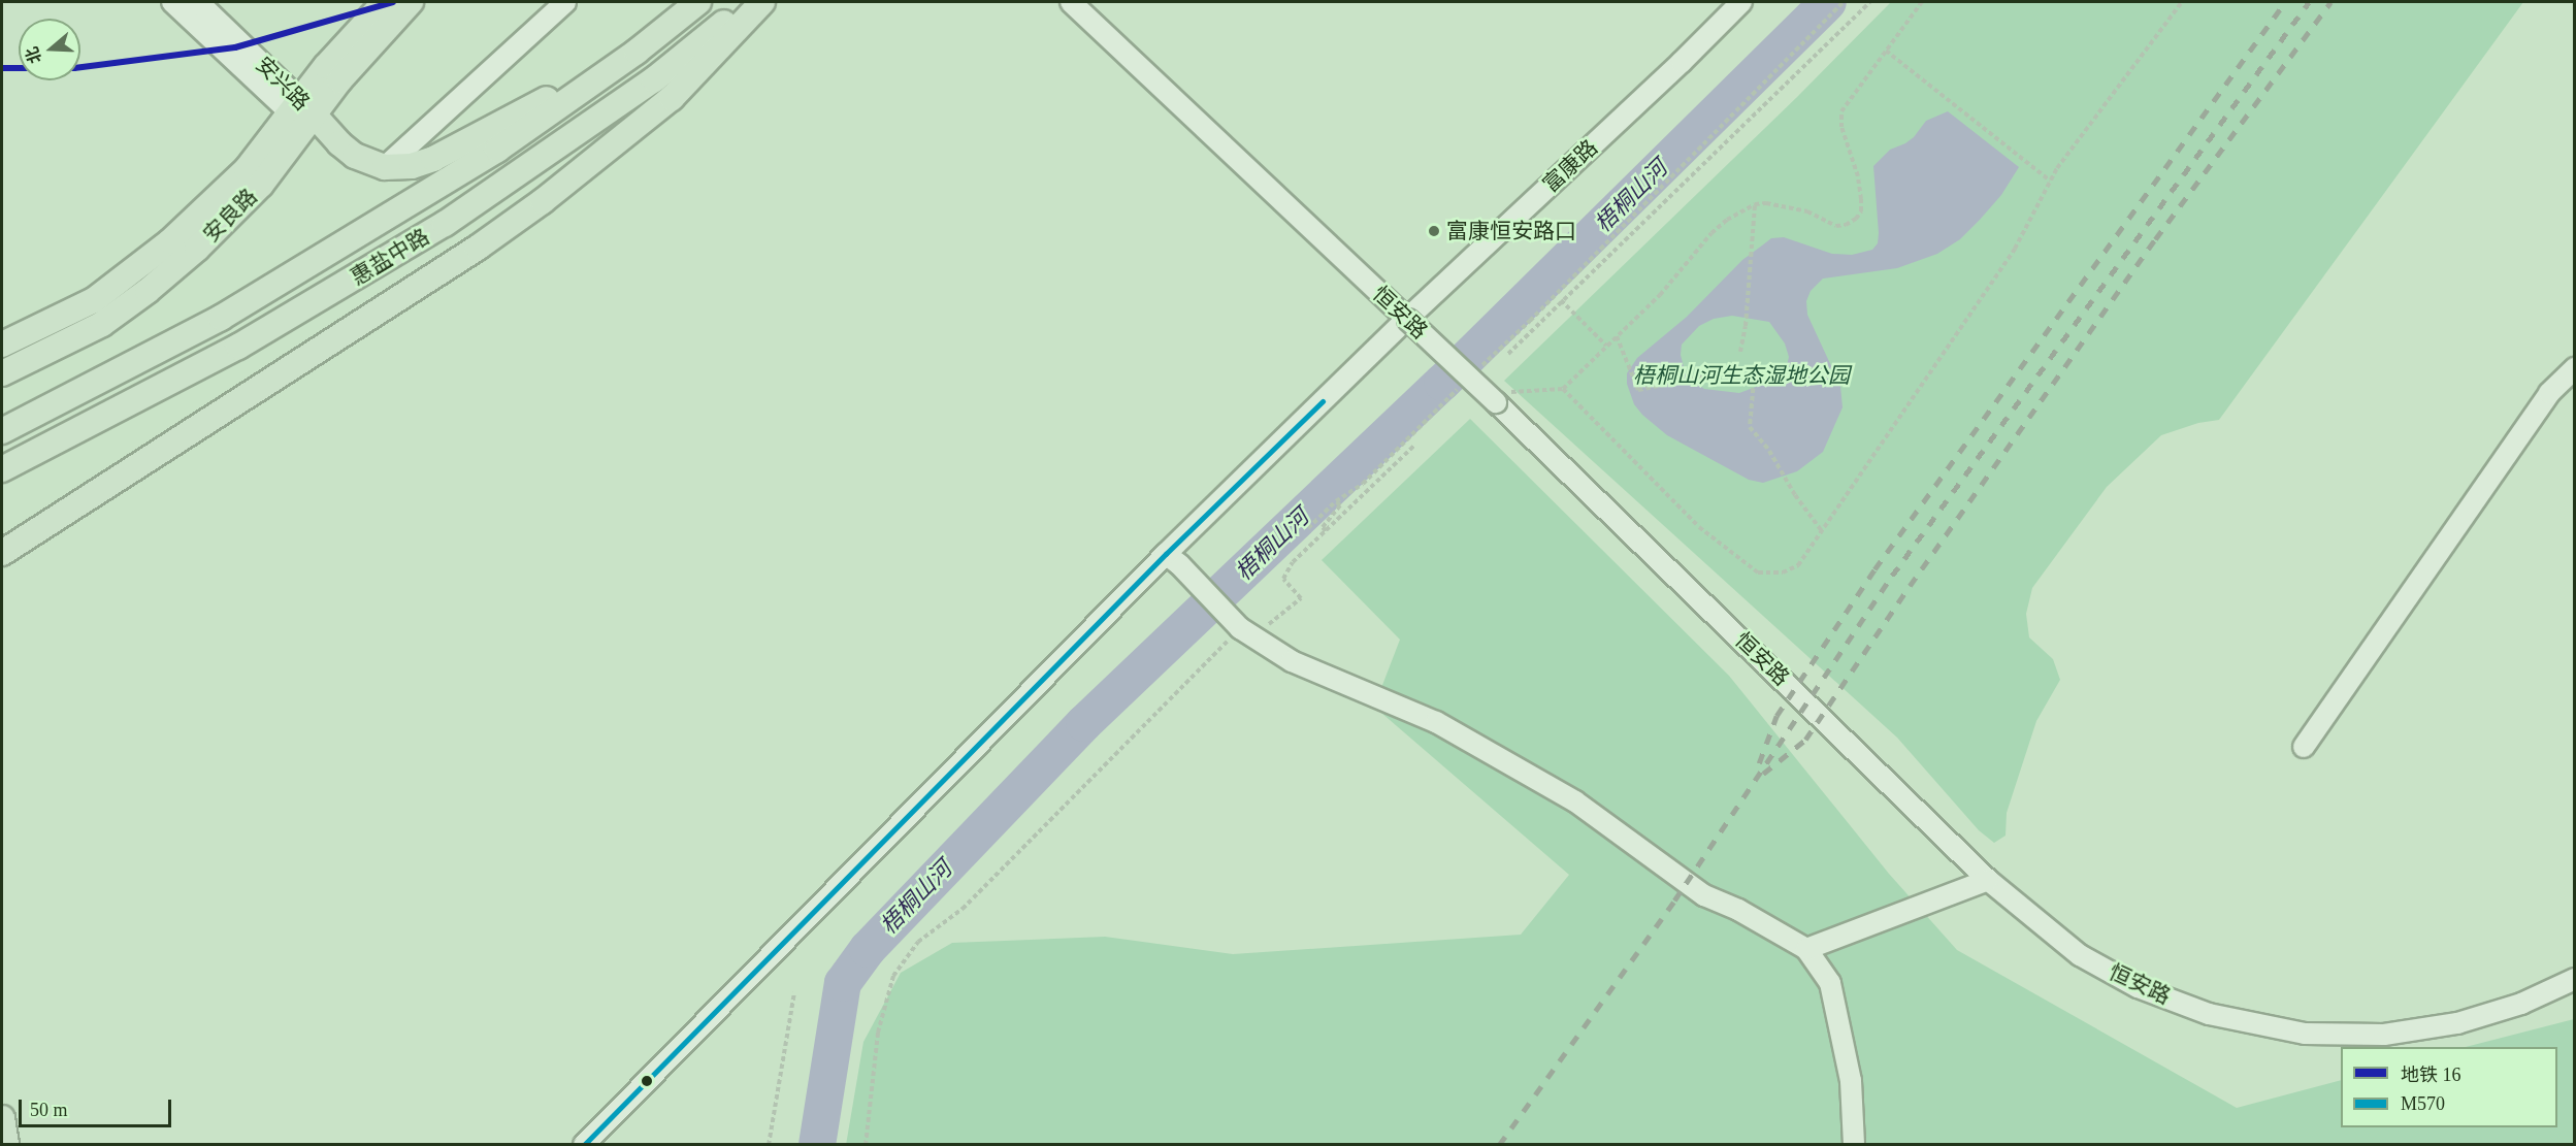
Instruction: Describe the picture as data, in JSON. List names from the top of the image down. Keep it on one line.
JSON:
{"streets":{"main road":["安良路","惠盐中路"],"street":["安兴路","富康路","恒安路"]},"crossings":[["安兴路","安良路"],["富康路","恒安路"]],"water":["梧桐山河"],"parks":["梧桐山河生态湿地公园"],"places":["富康恒安路口"],"lines":["metro line 16","transit line M570"],"legend":["地铁 16","M570"],"scale_bar":"50 m","north":"left"}
